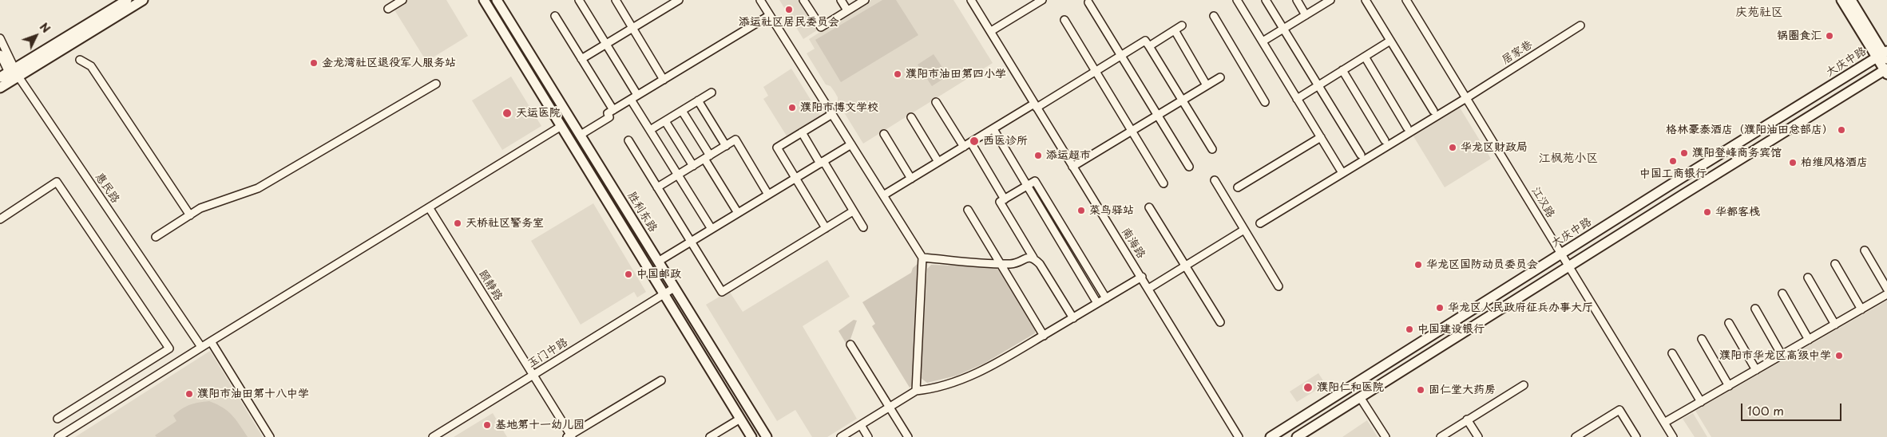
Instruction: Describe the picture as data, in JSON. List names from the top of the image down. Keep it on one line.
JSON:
{"streets":{"main road":["大庆中路","胜利东路"],"street":["居家巷","惠民路","江汉路","南海路","颐静路","玉门中路"]},"crossings":[["居家巷","江汉路"],["大庆中路","江汉路"],["胜利东路","玉门中路"],["颐静路","玉门中路"]],"districts":["庆苑社区","江枫苑小区"],"places":["添运社区居民委员会","锅圈食汇","金龙湾社区退役军人服务站","濮阳市油田第四小学","濮阳市博文学校","天运医院","格林豪泰酒店（濮阳油田总部店）","西医诊所","华龙区财政局","濮阳登峰商务宾馆","添运超市","中国工商银行","柏维风格酒店","菜鸟驿站","华都客栈","天桥社区警务室","华龙区国防动员委员会","中国邮政","华龙区人民政府征兵办事大厅","中国建设银行","濮阳市华龙区高级中学","濮阳仁和医院","固仁堂大药房","濮阳市油田第十八中学","基地第十一幼儿园"],"scale_bar":"100 m","north":"top right"}
